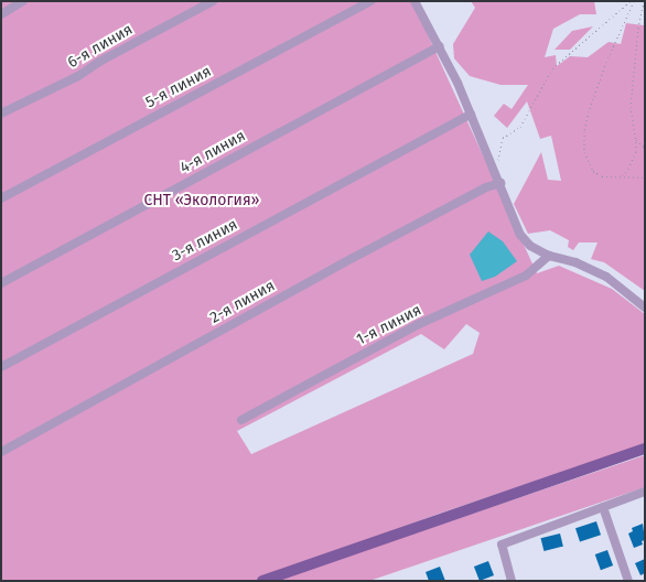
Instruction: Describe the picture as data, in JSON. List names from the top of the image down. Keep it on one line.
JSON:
{"streets":{"street":["6-я линия","5-я линия","4-я линия","3-я линия","2-я линия","1-я линия"]},"parks":["СНТ «Экология»"]}
